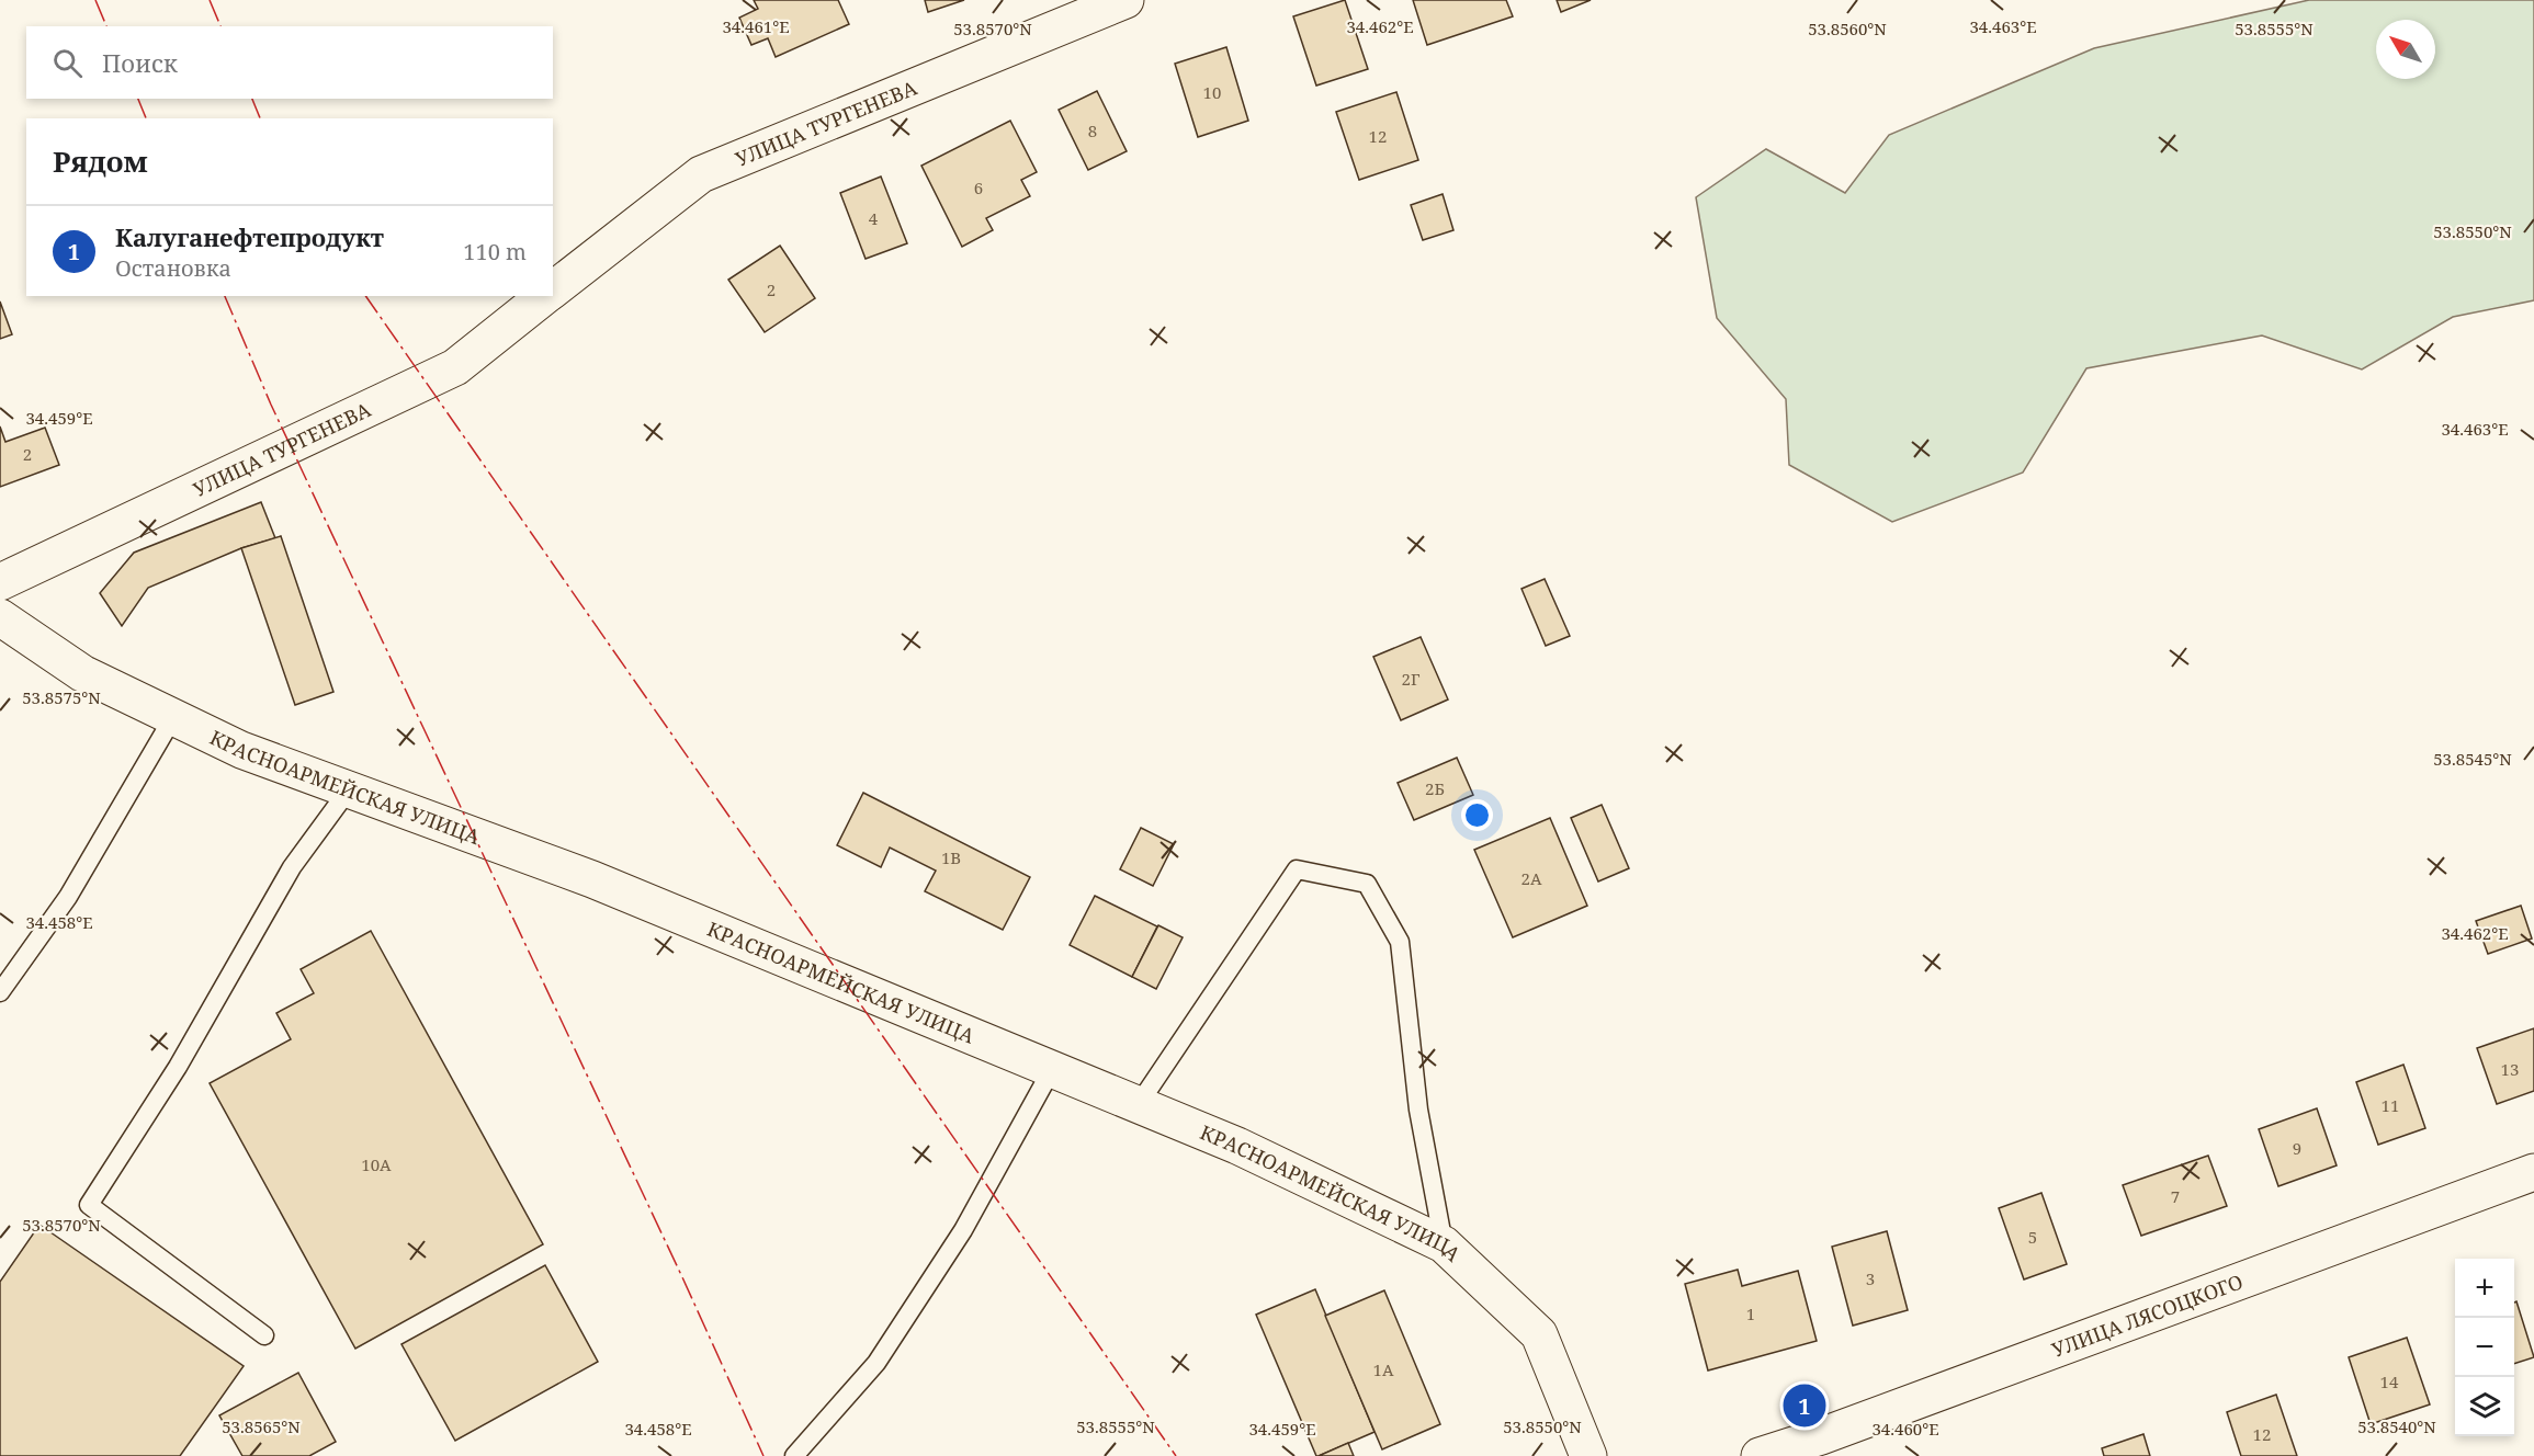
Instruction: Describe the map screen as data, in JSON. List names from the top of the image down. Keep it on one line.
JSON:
{"streets":{"street":["УЛИЦА ТУРГЕНЕВА","КРАСНОАРМЕЙСКАЯ УЛИЦА","УЛИЦА ЛЯСОЦКОГО"]},"house_numbers":["10","8","12","6","4","2","2","2Г","2Б","1В","2А","13","11","9","10А","7","5","3","1","1А","14","12"],"north":"top left","page":{"search":"Поиск","heading":"Рядом","list":[{"mark":"1","name":"Калуганефтепродукт","note":"Остановка","value":"110 m"}],"map_buttons":["+","−"],"pins":"1"},"coordinates":["34.461°E","34.462°E","34.463°E","53.8570°N","53.8560°N","53.8555°N","53.8550°N","34.459°E","53.8575°N","53.8545°N","34.458°E","53.8565°N","53.8540°N","34.460°E"]}
